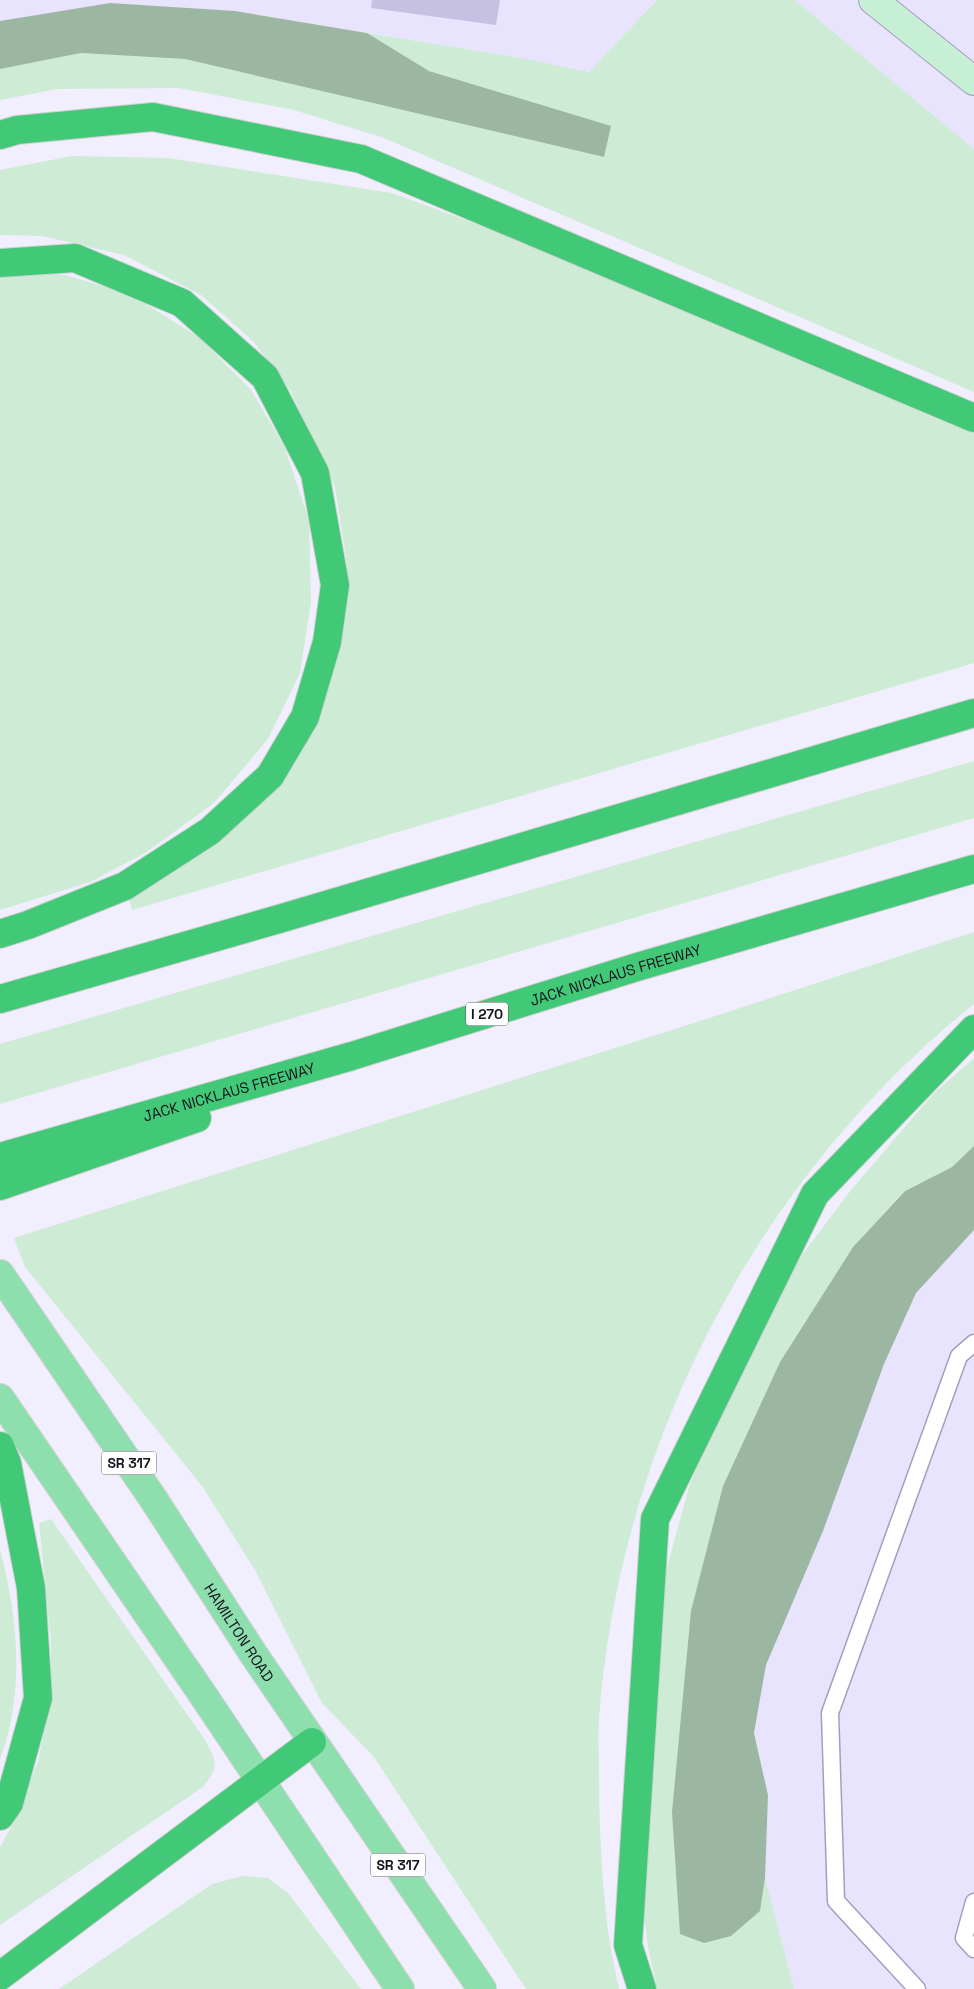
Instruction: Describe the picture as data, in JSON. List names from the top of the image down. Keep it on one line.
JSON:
{"streets":{"highway":["JACK NICKLAUS FREEWAY","I 270"],"main road":["SR 317","HAMILTON ROAD"]}}
